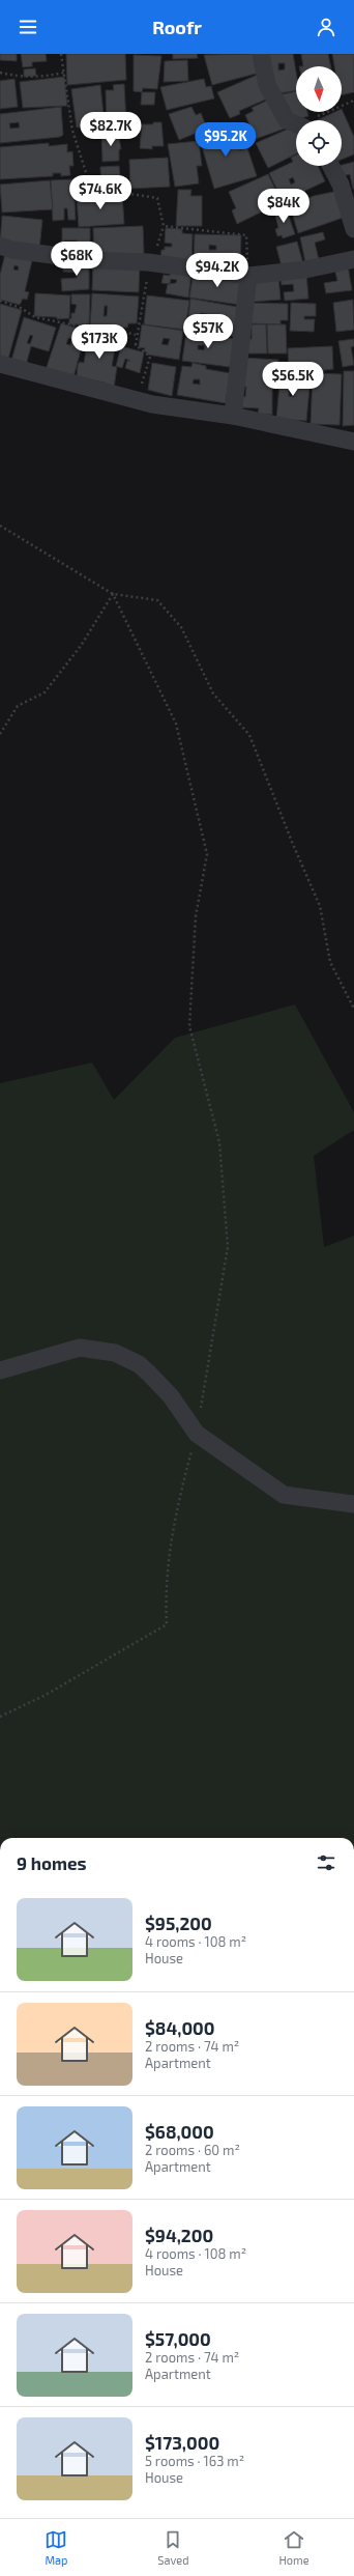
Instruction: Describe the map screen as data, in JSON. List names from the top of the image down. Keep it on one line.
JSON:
{"north":"bottom","page":{"header":"Roofr","price":["$82.7K","$95.2K","$74.6K","$84K","$68K","$94.2K","$57K","$173K","$56.5K"],"heading":"9 homes","list":[{"name":"$95,200","note":"4 rooms · 108 m² · House"},{"name":"$84,000","note":"2 rooms · 74 m² · Apartment"},{"name":"$68,000","note":"2 rooms · 60 m² · Apartment"},{"name":"$94,200","note":"4 rooms · 108 m² · House"},{"name":"$57,000","note":"2 rooms · 74 m² · Apartment"},{"name":"$173,000","note":"5 rooms · 163 m² · House"}],"tabs":["Map","Saved","Home"]}}
